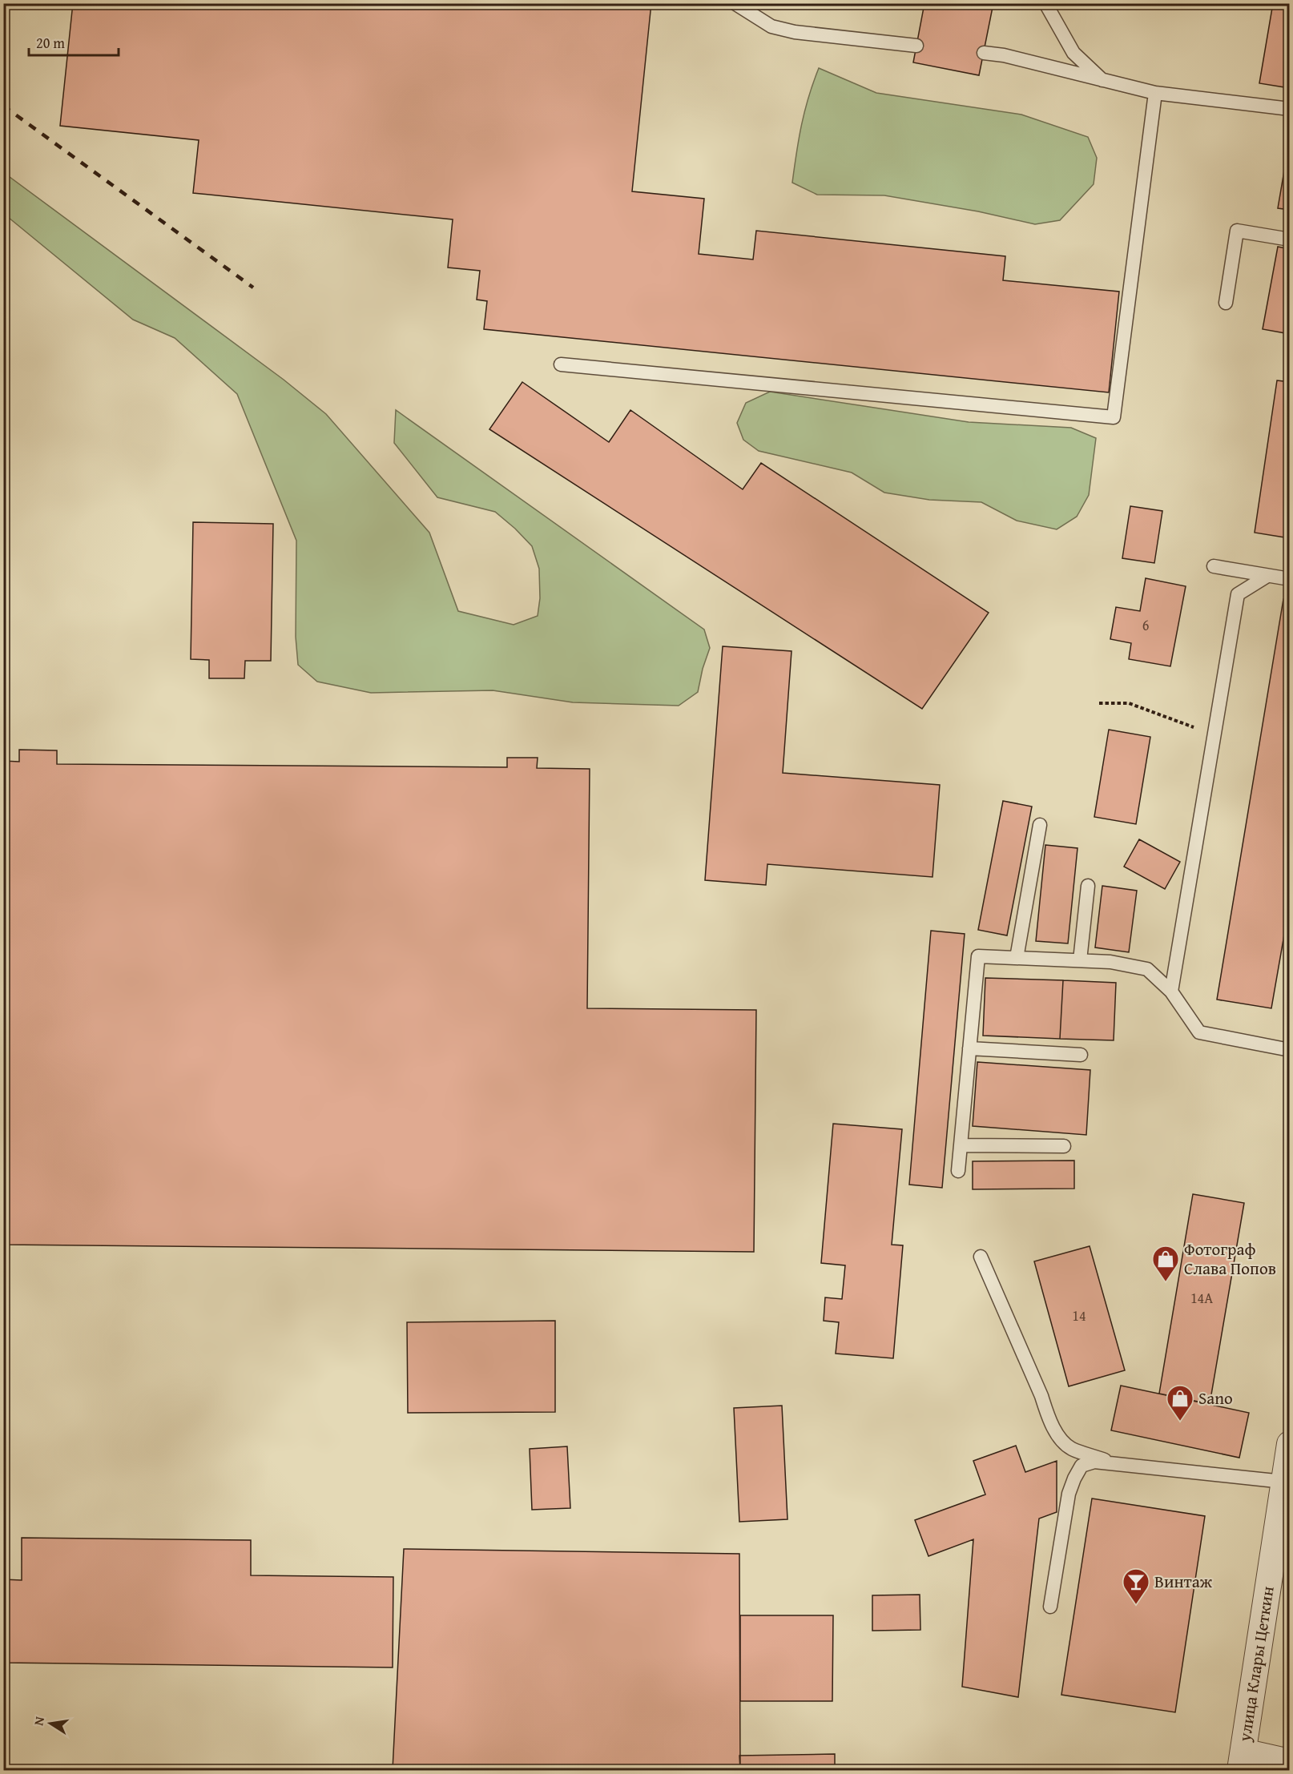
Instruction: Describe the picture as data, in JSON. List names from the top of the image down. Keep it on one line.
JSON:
{"streets":{"street":["улица Клары Цеткин"]},"places":{"shop":["Фотограф Слава Попов","Sano"],"bar":["Винтаж"]},"house_numbers":["6","14А","14"],"scale_bar":"20 m","north":"left"}
